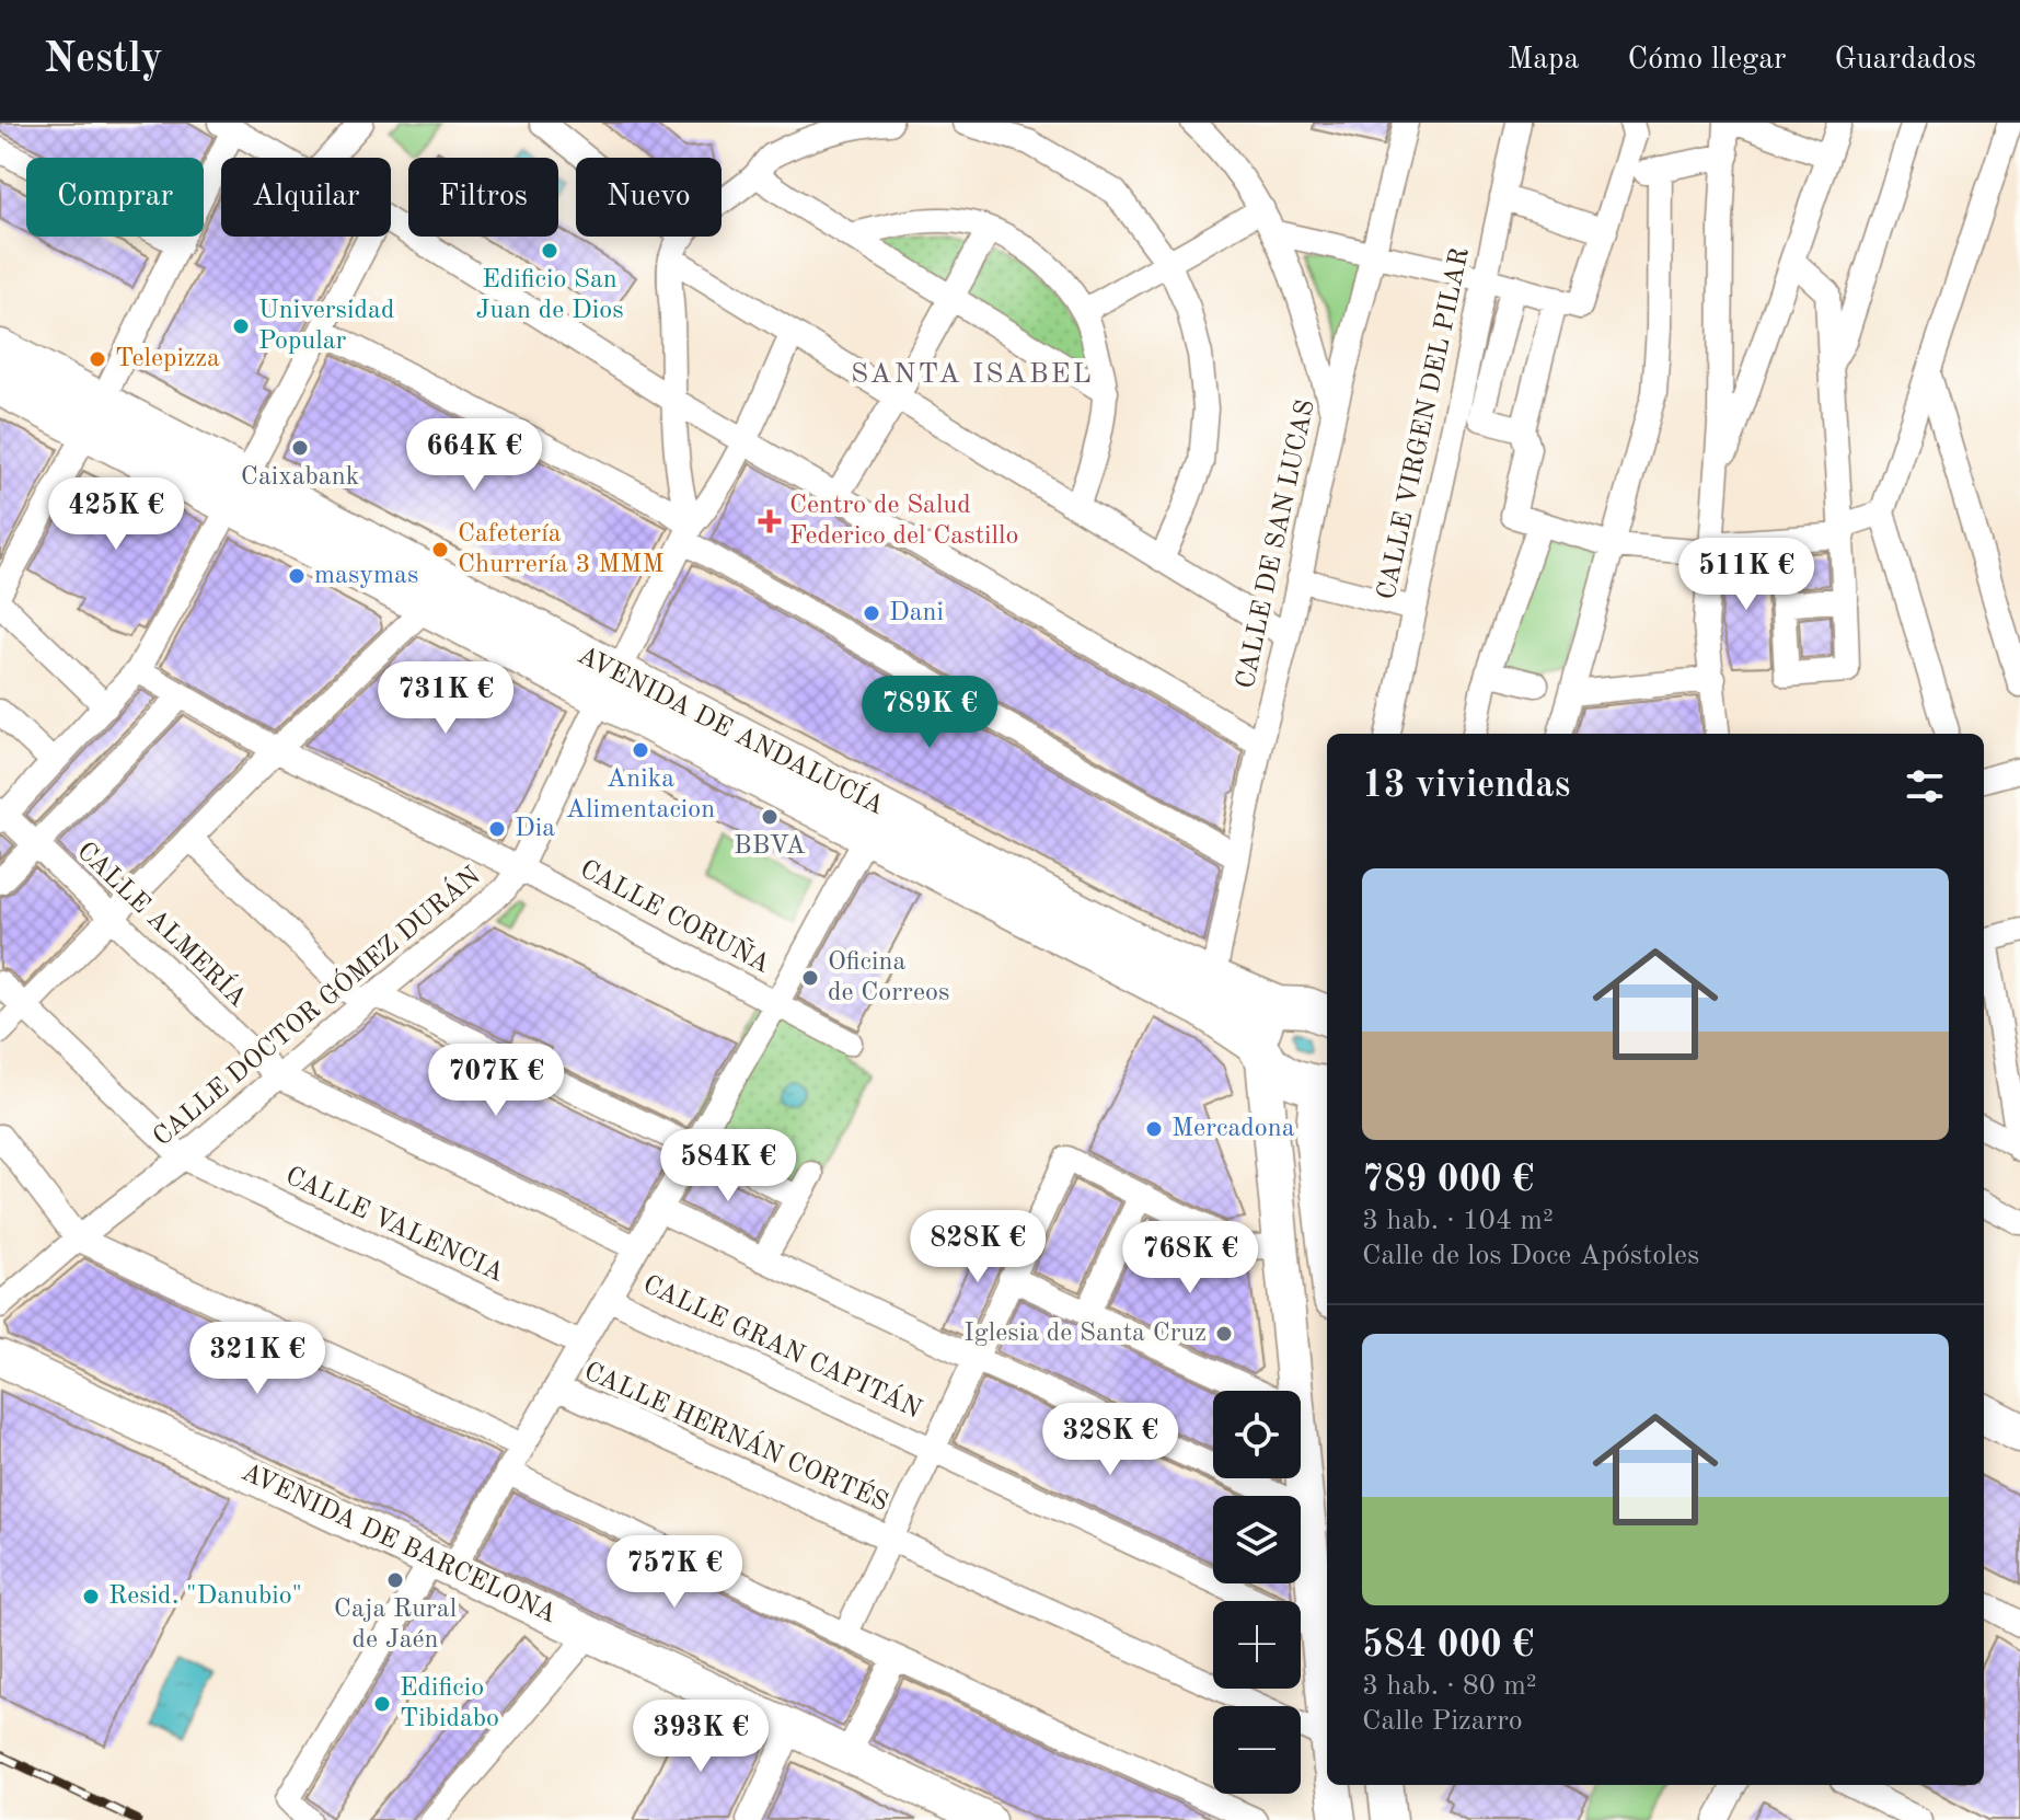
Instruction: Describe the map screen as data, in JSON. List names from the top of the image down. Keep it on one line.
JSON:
{"streets":{"main road":["AVENIDA DE ANDALUCÍA"],"street":["CALLE VIRGEN DEL PILAR","CALLE DE SAN LUCAS","CALLE CORUÑA","CALLE ALMERÍA","CALLE DOCTOR GÓMEZ DURÁN","CALLE VALENCIA","CALLE GRAN CAPITÁN","CALLE HERNÁN CORTÉS","AVENIDA DE BARCELONA"]},"crossings":[["CALLE DE SAN LUCAS","AVENIDA DE ANDALUCÍA"],["AVENIDA DE ANDALUCÍA","CALLE DOCTOR GÓMEZ DURÁN"],["CALLE CORUÑA","CALLE DOCTOR GÓMEZ DURÁN"],["CALLE ALMERÍA","CALLE DOCTOR GÓMEZ DURÁN"],["CALLE DOCTOR GÓMEZ DURÁN","CALLE VALENCIA"]],"districts":["SANTA ISABEL"],"places":{"other":["Edificio San Juan de Dios","Universidad Popular","Telepizza","Caixabank","Cafetería Churrería 3 MMM","masymas","Dani","Anika Alimentacion","BBVA","Dia","Oficina de Correos","Mercadona","Iglesia de Santa Cruz","Caja Rural de Jaén","Resid. \"Danubio\"","Edificio Tibidabo"],"health":["Centro de Salud Federico del Castillo"]},"page":{"header":"Nestly","nav":["Mapa","Cómo llegar","Guardados"],"chip":["Comprar","Alquilar","Filtros","Nuevo"],"price":["664K €","425K €","511K €","731K €","789K €","707K €","584K €","828K €","768K €","321K €","328K €","757K €","393K €"],"heading":"13 viviendas","list":[{"name":"789 000 €","note":"3 hab. · 104 m² · Calle de los Doce Apóstoles"},{"name":"584 000 €","note":"3 hab. · 80 m² · Calle Pizarro"}],"map_buttons":["+","−"]}}
